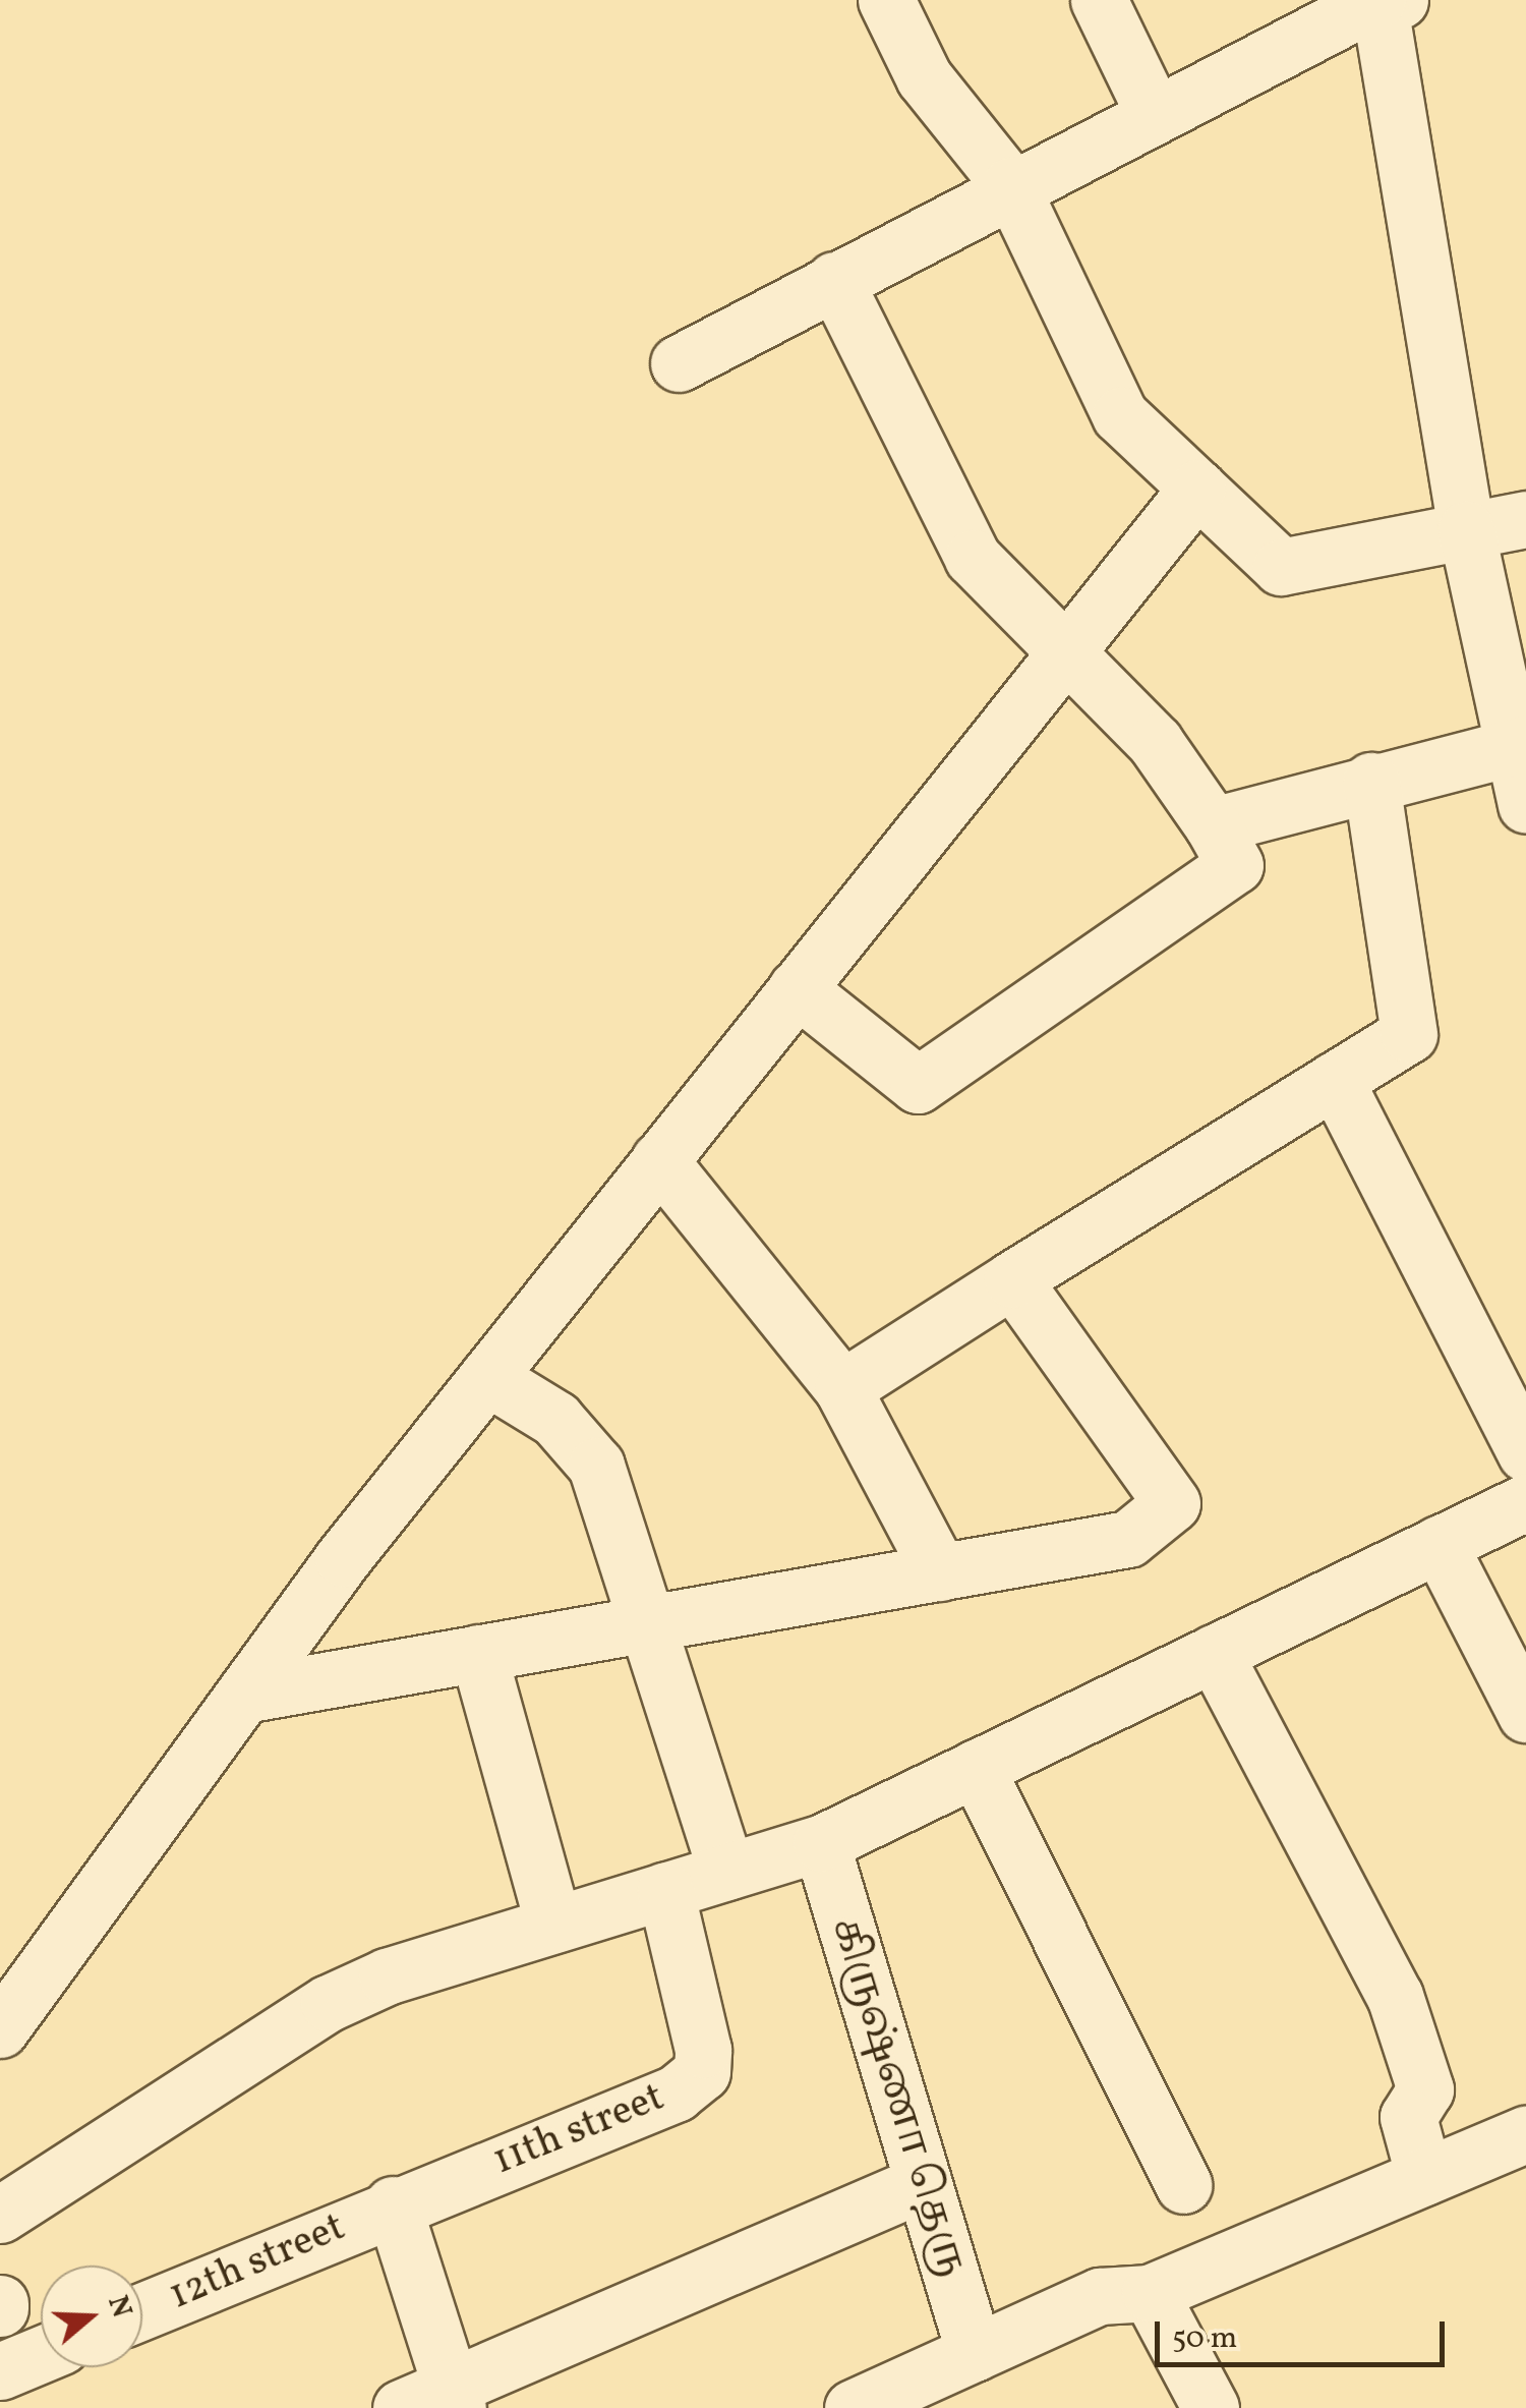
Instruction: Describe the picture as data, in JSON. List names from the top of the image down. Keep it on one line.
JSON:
{"streets":{"street":["கிருஷ்ணா தெரு","11th street","12th street"]},"crossings":[["11th street","12th street"]],"scale_bar":"50 m","north":"right"}
